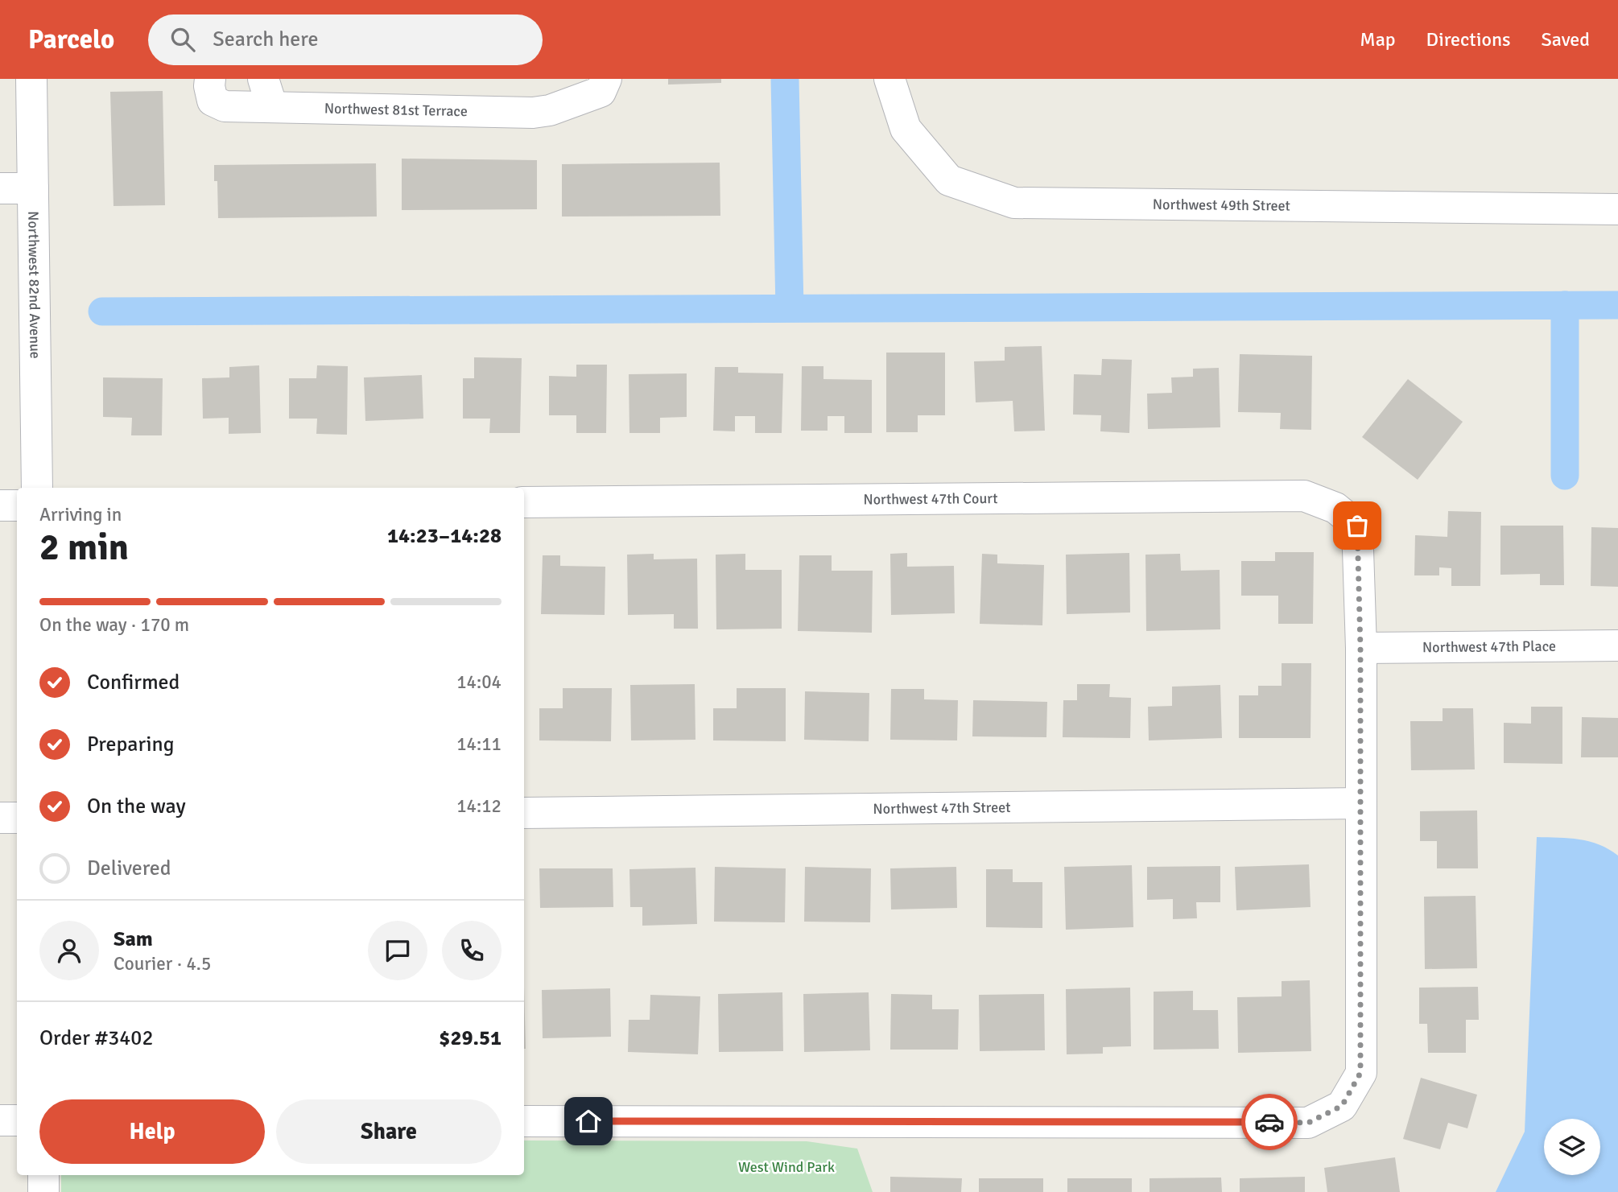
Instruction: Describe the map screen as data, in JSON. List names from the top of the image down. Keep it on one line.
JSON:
{"streets":{"street":["Northwest 81st Terrace","Northwest 49th Street","Northwest 82nd Avenue","Northwest 47th Court","Northwest 47th Place","Northwest 47th Street"]},"crossings":[["Northwest 47th Court","Northwest 47th Place"],["Northwest 47th Court","Northwest 47th Street"]],"parks":["West Wind Park"],"page":{"header":"Parcelo","search":"Search here","nav":["Map","Directions","Saved"],"heading":["2 min","Arriving in","14:23–14:28"],"panel":["Sam","Courier · 4.5","Order #3402","$29.51"],"bar":"On the way · 170 m","list":[["Confirmed","14:04"],["Preparing","14:11"],["On the way","14:12"],"Delivered"],"buttons":["Help","Share"]}}
